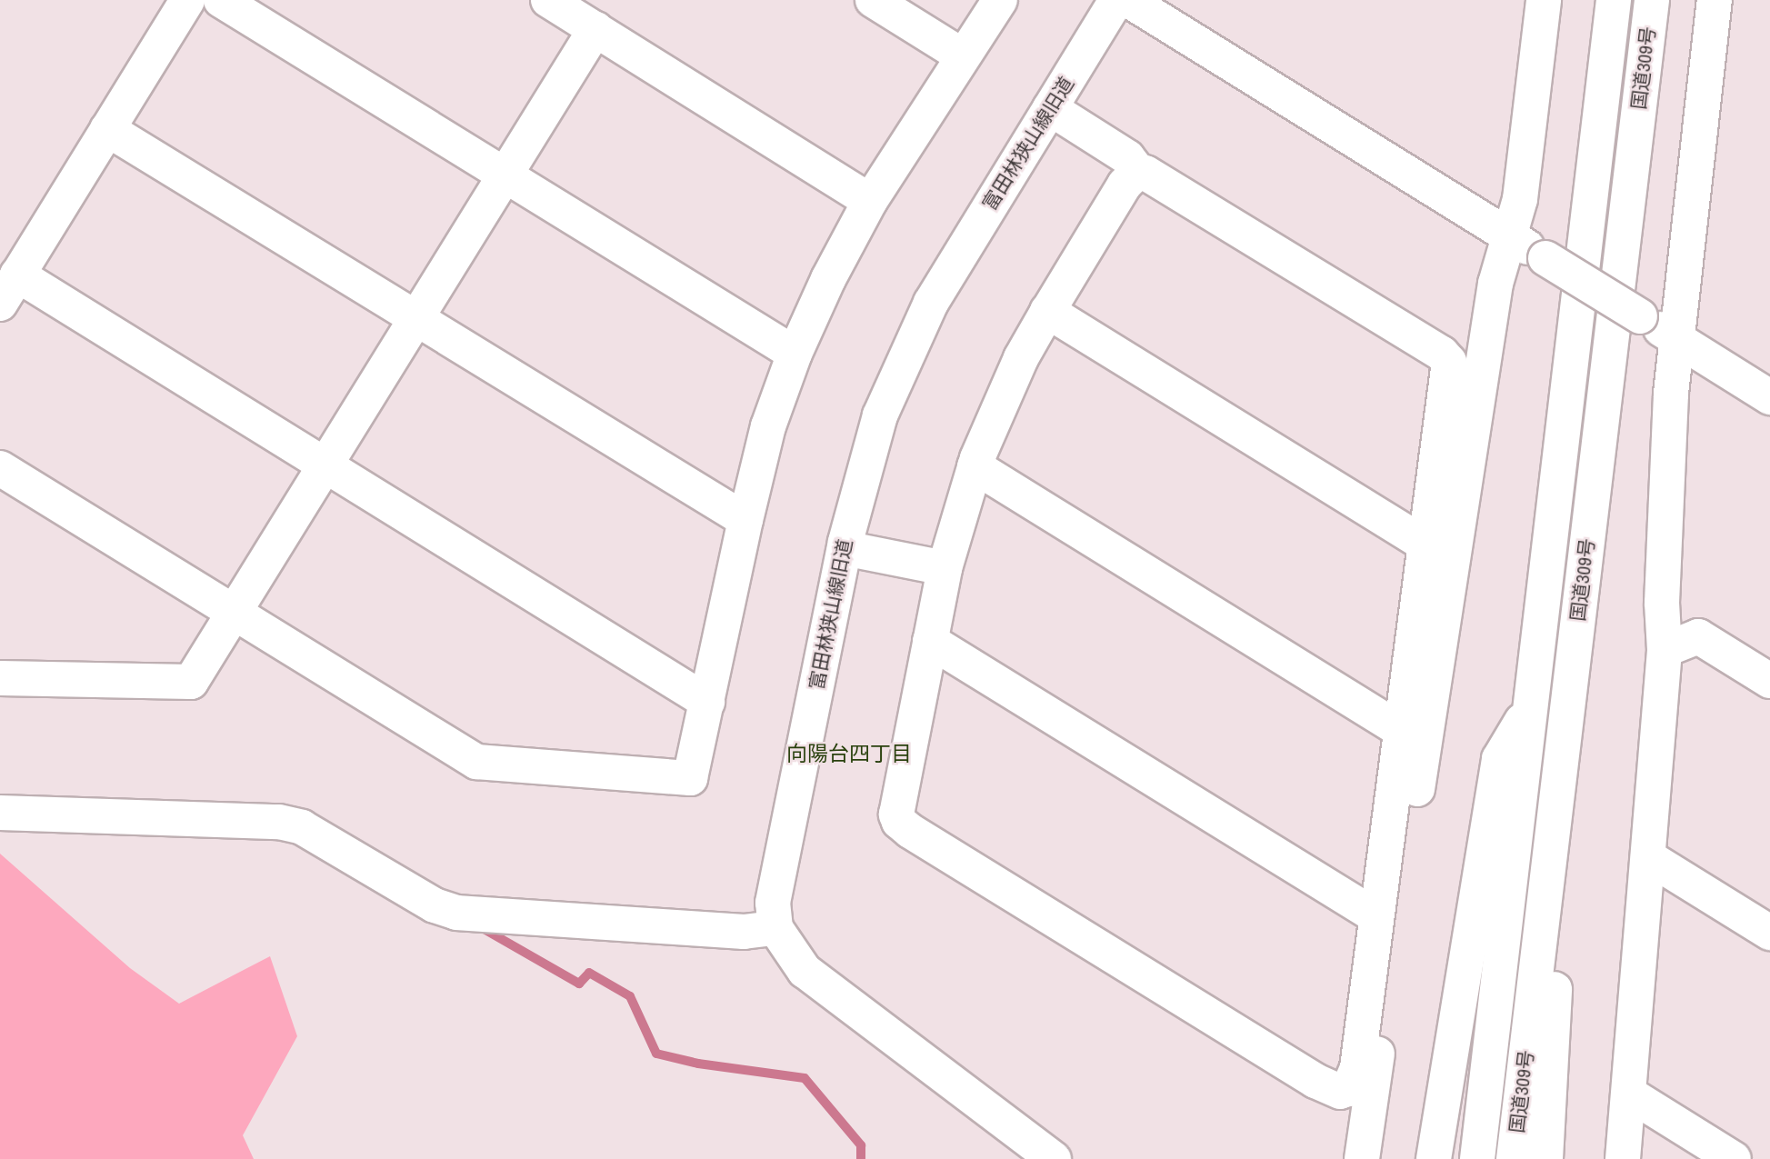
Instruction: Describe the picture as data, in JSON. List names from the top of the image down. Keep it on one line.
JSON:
{"streets":{"main road":["国道309号","富田林狭山線旧道"]},"districts":["向陽台四丁目"]}
